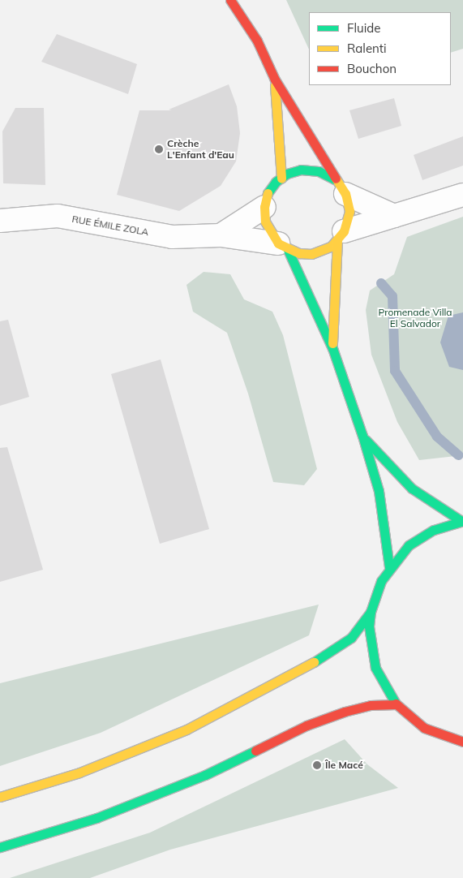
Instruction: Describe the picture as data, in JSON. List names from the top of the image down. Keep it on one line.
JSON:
{"streets":{"street":["RUE ÉMILE ZOLA"]},"parks":["Promenade Villa El Salvador"],"places":["Crèche L'Enfant d'Eau","Île Macé"],"legend":["Fluide","Ralenti","Bouchon"]}
